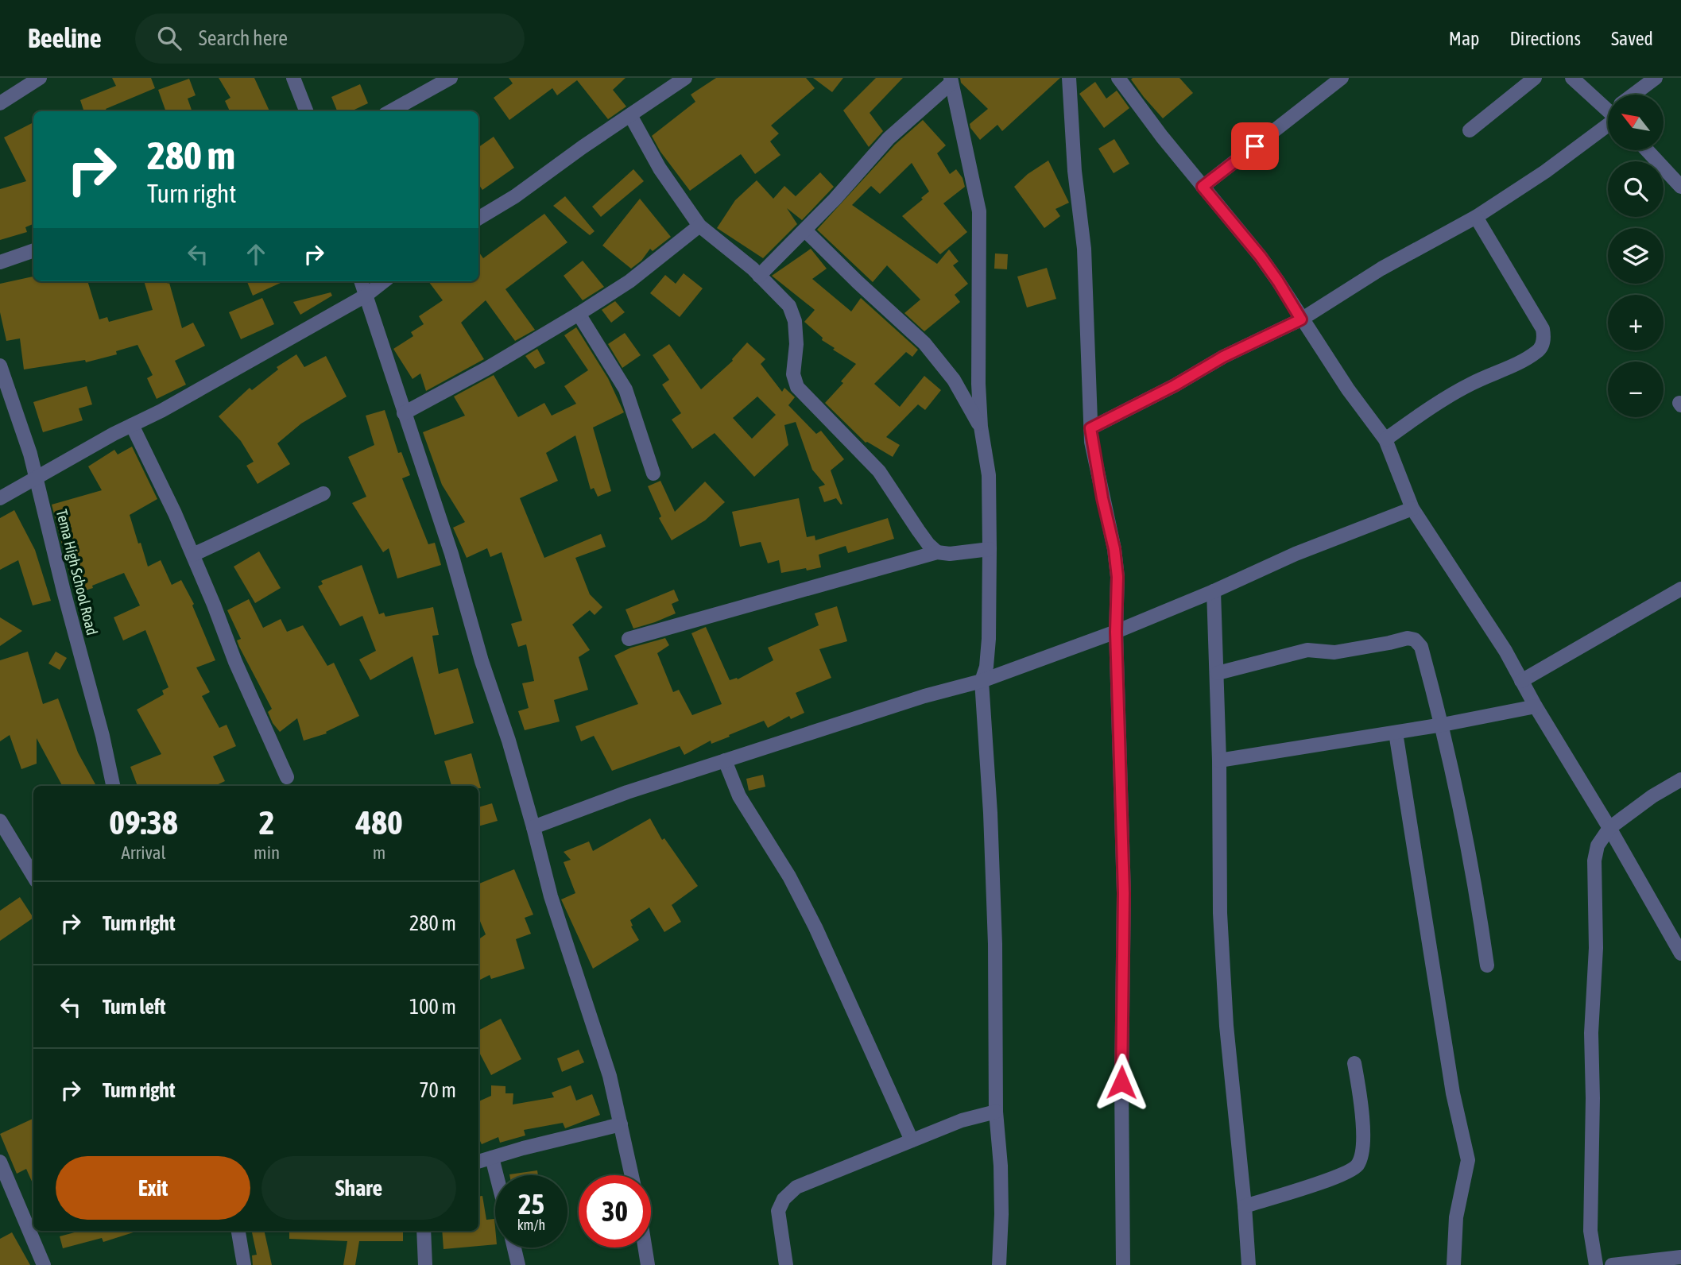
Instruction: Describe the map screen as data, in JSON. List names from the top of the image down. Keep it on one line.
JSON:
{"streets":{"street":["Tema High School Road"]},"north":"top left","page":{"header":"Beeline","search":"Search here","nav":["Map","Directions","Saved"],"map_buttons":["+","−"],"turn":["280 m","Turn right"],"eta":["09:38","Arrival","2","min","480","m"],"list":[{"name":"Turn right","value":"280 m"},{"name":"Turn left","value":"100 m"},{"name":"Turn right","value":"70 m"}],"buttons":["Exit","Share"],"speed":"25 km/h","limit":"30"}}
